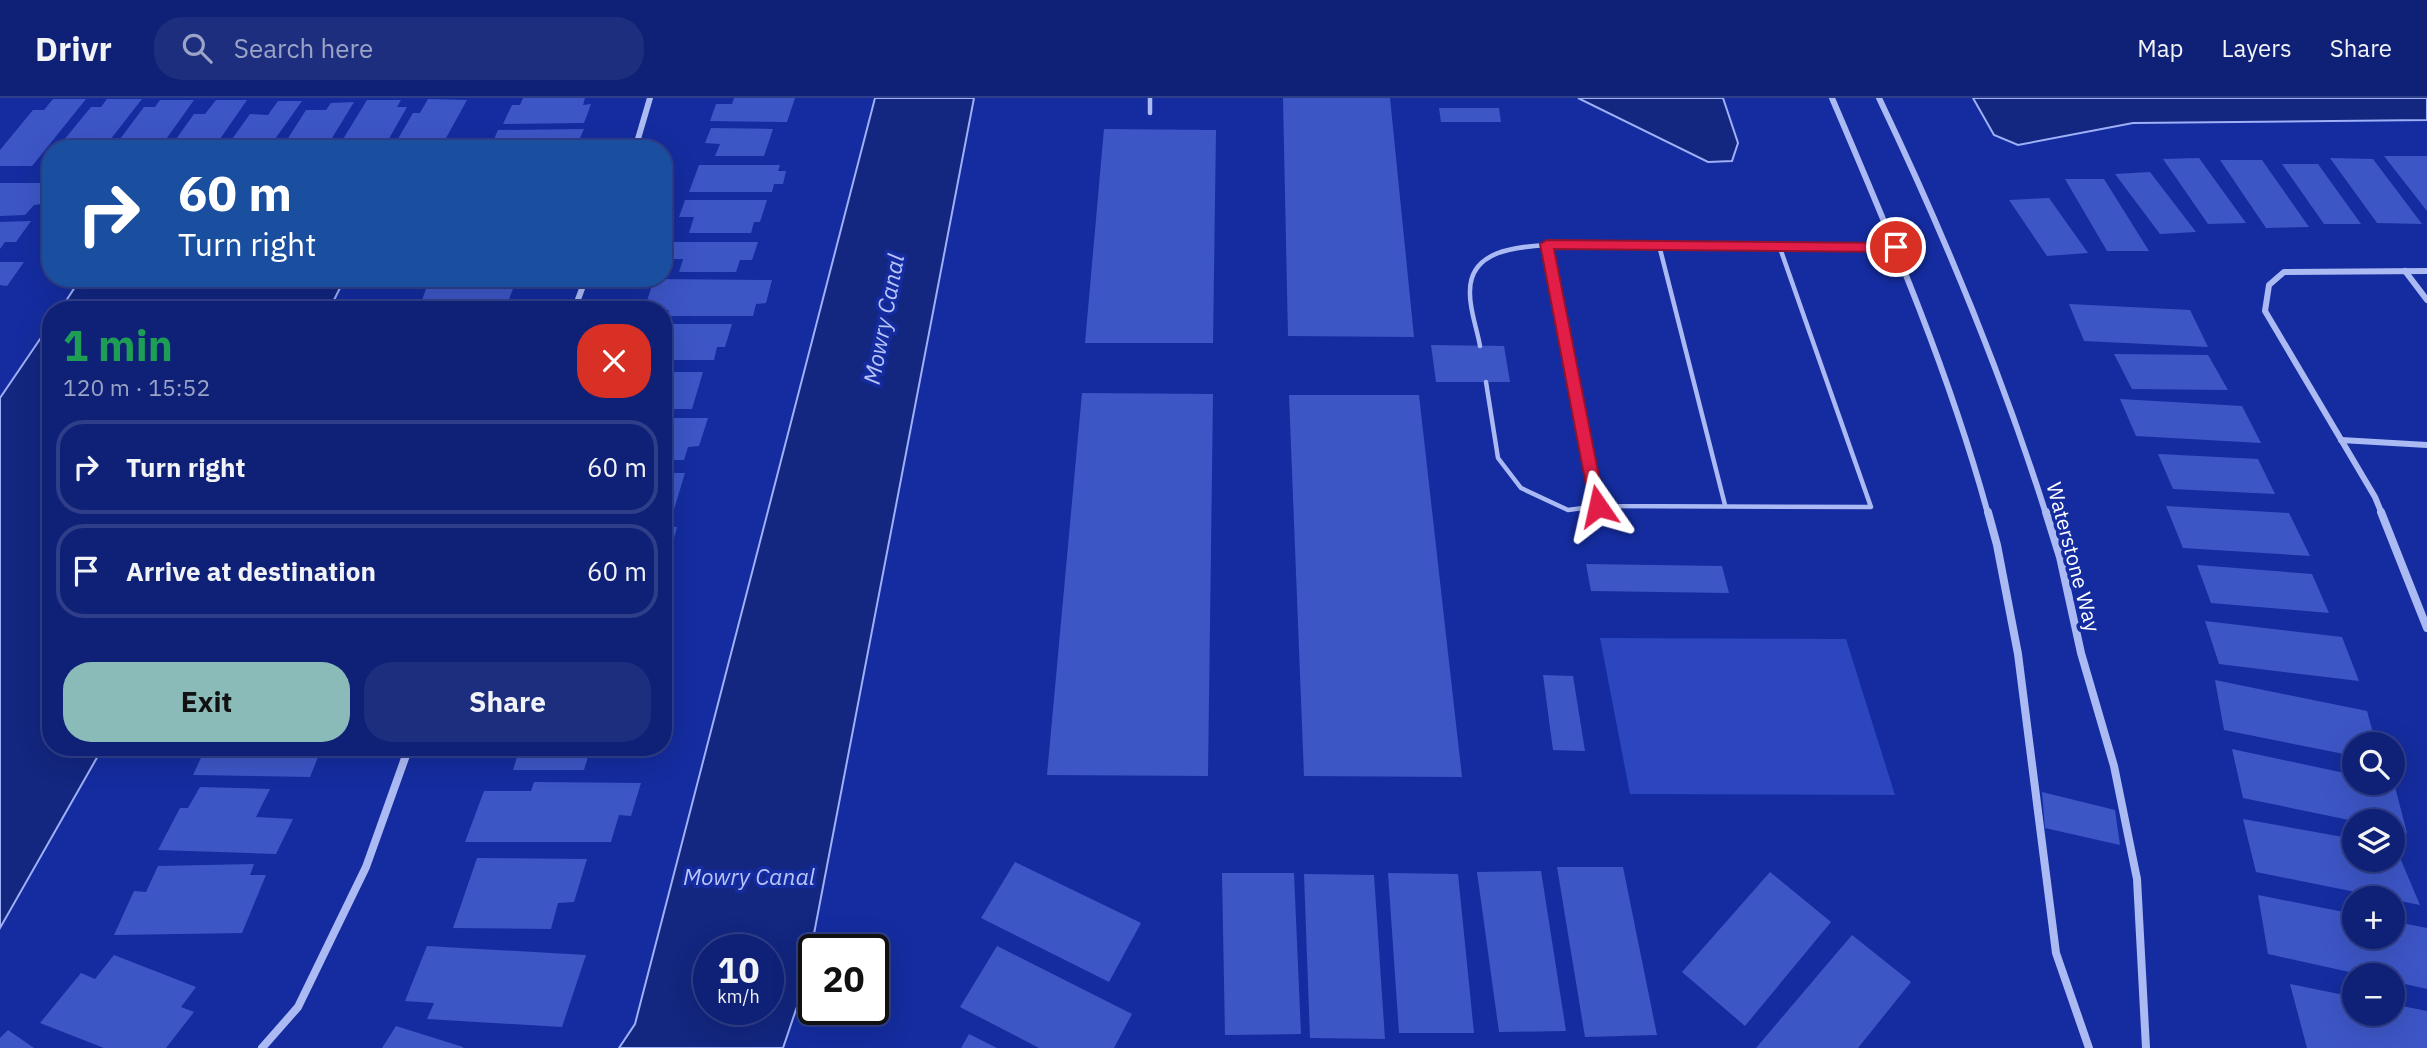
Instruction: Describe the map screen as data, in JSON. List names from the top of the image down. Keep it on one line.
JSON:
{"streets":{"street":["Waterstone Way"]},"water":["Mowry Canal"],"page":{"header":"Drivr","search":"Search here","nav":["Map","Layers","Share"],"turn":["60 m","Turn right"],"heading":["1 min","120 m · 15:52"],"list":[{"name":"Turn right","value":"60 m"},{"name":"Arrive at destination","value":"60 m"}],"buttons":["Exit","Share"],"map_buttons":["+","−"],"speed":"10 km/h","limit":"20"}}
